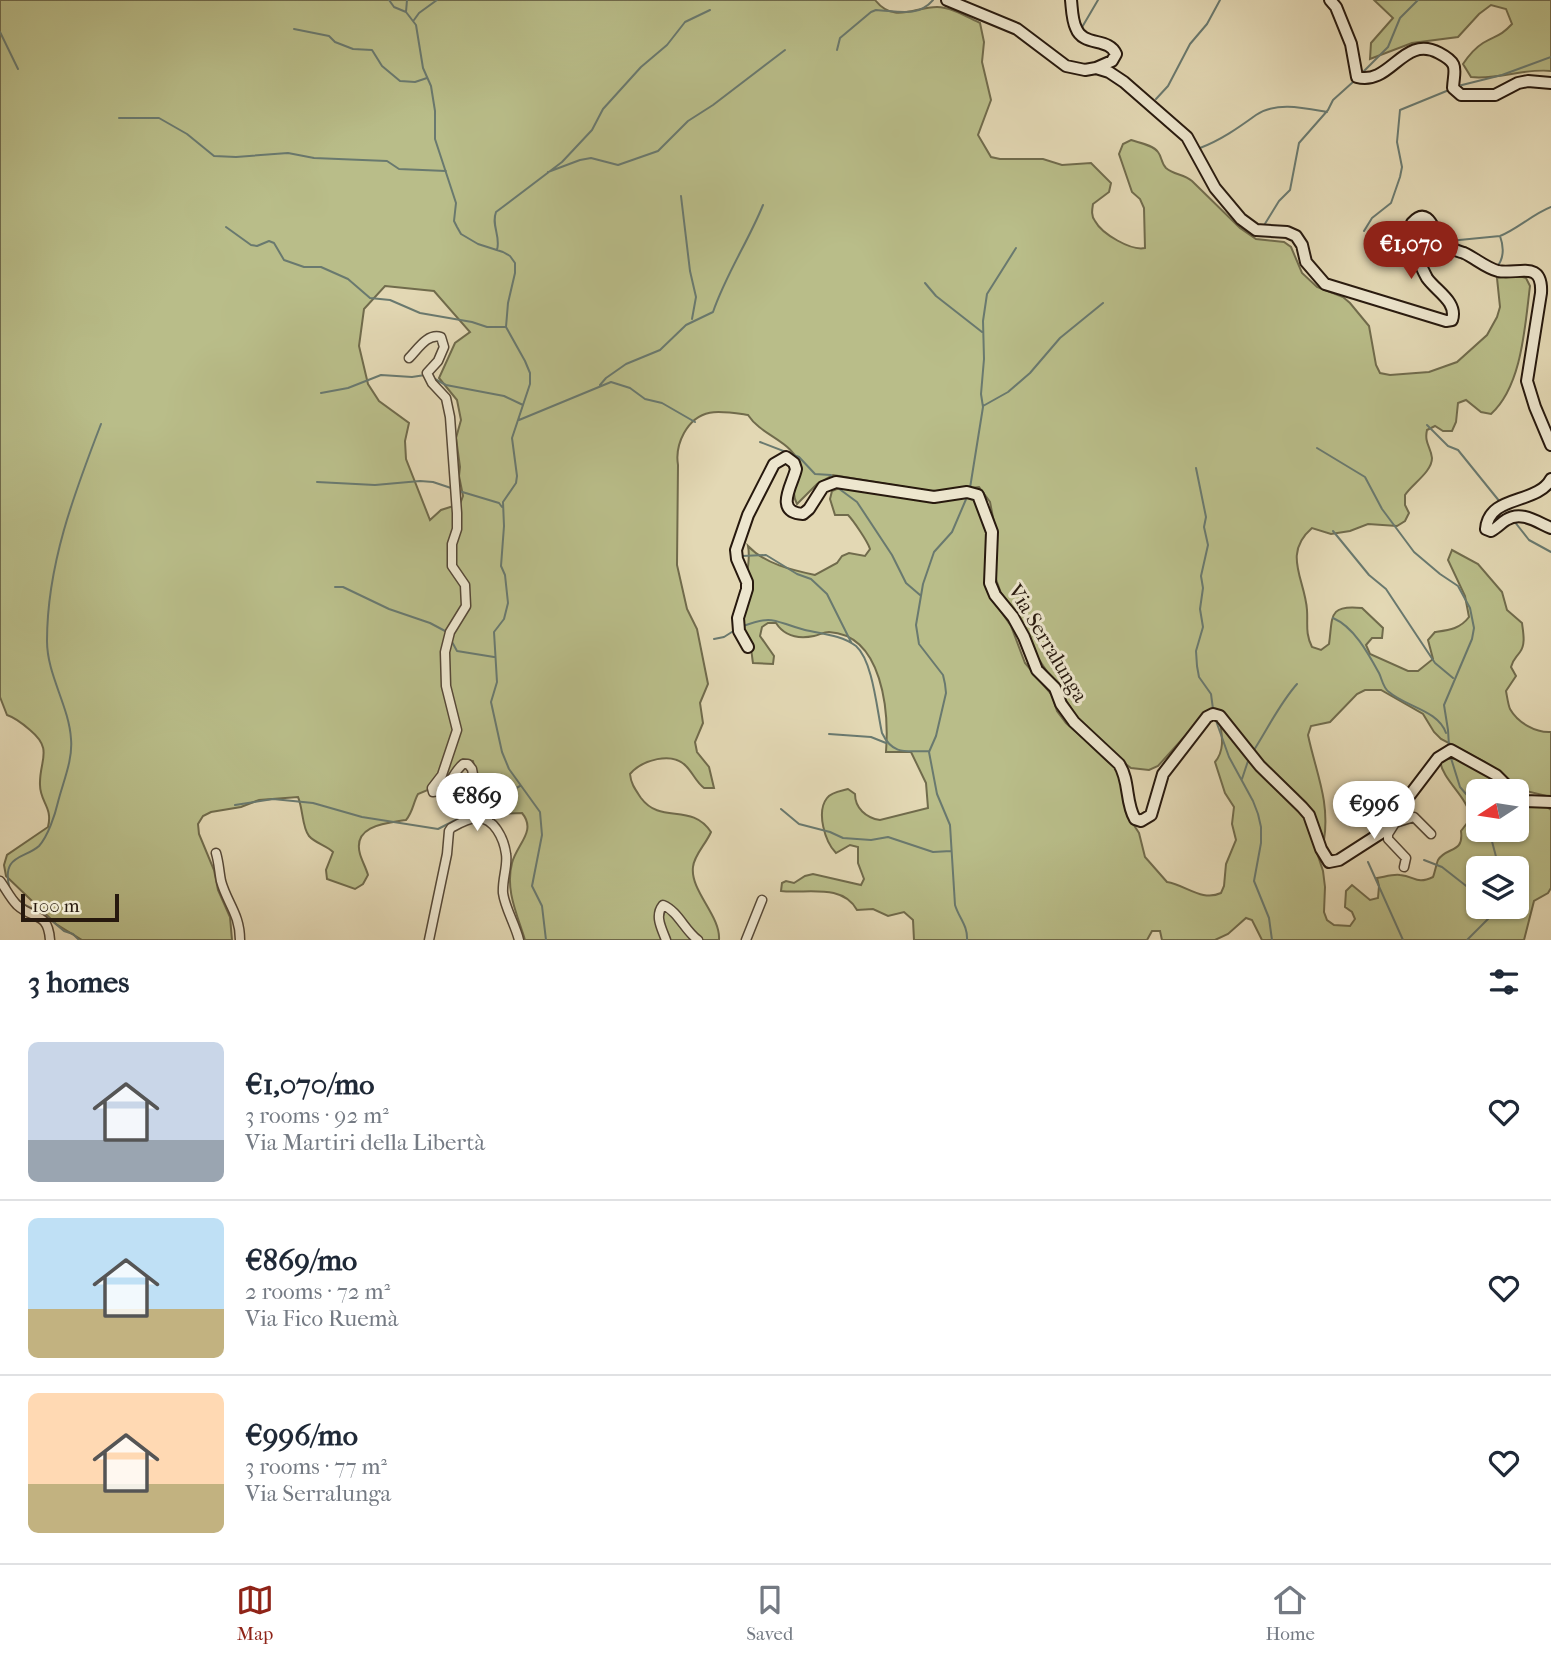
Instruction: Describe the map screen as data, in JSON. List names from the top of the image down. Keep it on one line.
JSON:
{"streets":{"street":["Via Serralunga"]},"scale_bar":"100 m","north":"left","page":{"price":["€1,070","€869","€996"],"scale":"100 m","heading":"3 homes","list":[{"name":"€1,070/mo","note":"3 rooms · 92 m² · Via Martiri della Libertà"},{"name":"€869/mo","note":"2 rooms · 72 m² · Via Fico Ruemà"},{"name":"€996/mo","note":"3 rooms · 77 m² · Via Serralunga"}],"tabs":["Map","Saved","Home"]}}
